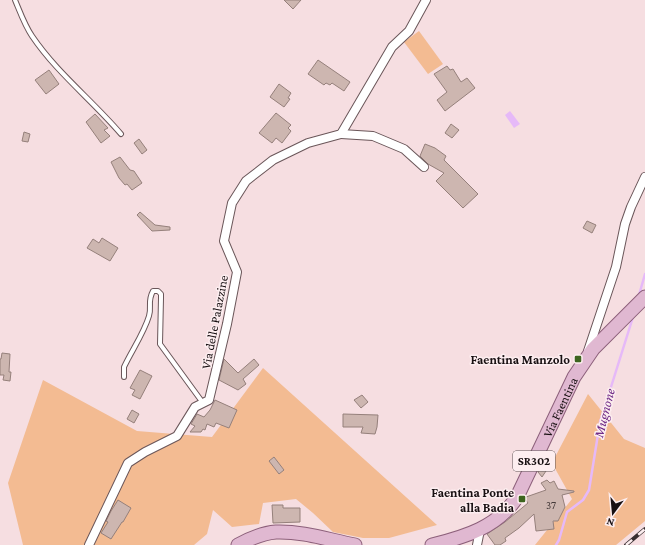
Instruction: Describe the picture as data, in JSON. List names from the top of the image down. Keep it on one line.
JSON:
{"streets":{"main road":["Via Faentina","SR302"],"street":["Via delle Palazzine"]},"water":["Mugnone"],"places":{"transit":["Faentina Manzolo","Faentina Ponte alla Badia"]},"house_numbers":["37"],"north":"bottom"}
